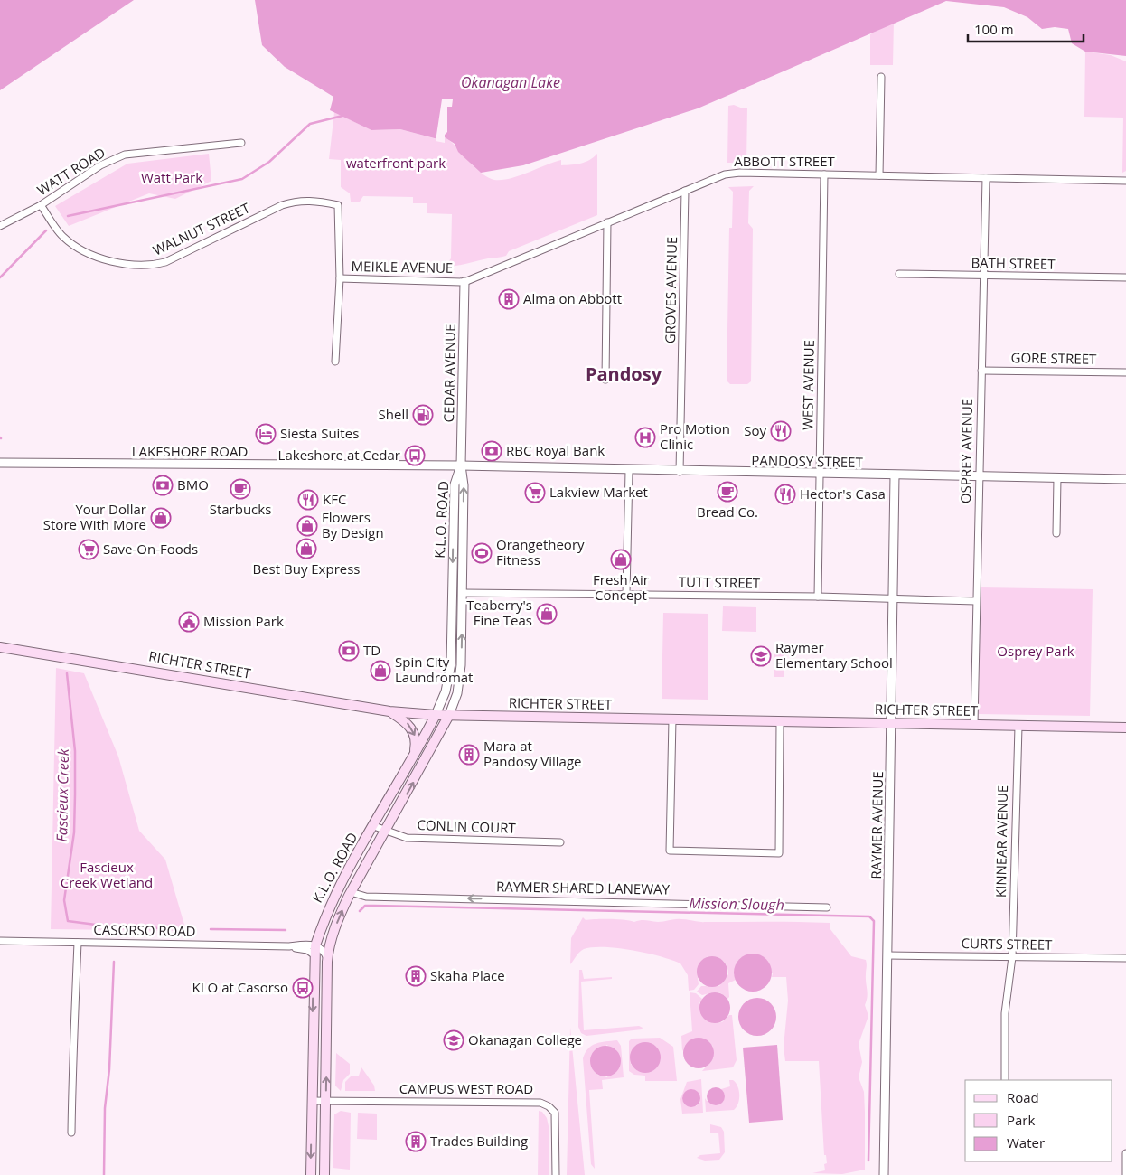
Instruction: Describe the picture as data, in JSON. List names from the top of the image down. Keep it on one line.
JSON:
{"streets":{"main road":["K.L.O. ROAD","RICHTER STREET"],"street":["ABBOTT STREET","WATT ROAD","WALNUT STREET","BATH STREET","MEIKLE AVENUE","GROVES AVENUE","GORE STREET","CEDAR AVENUE","WEST AVENUE","OSPREY AVENUE","LAKESHORE ROAD","PANDOSY STREET","TUTT STREET","RAYMER AVENUE","CONLIN COURT","KINNEAR AVENUE","RAYMER SHARED LANEWAY","CASORSO ROAD","CURTS STREET","CAMPUS WEST ROAD"]},"crossings":[["ABBOTT STREET","MEIKLE AVENUE"],["ABBOTT STREET","GROVES AVENUE"],["ABBOTT STREET","CEDAR AVENUE"],["ABBOTT STREET","WEST AVENUE"],["ABBOTT STREET","OSPREY AVENUE"],["WATT ROAD","WALNUT STREET"],["WALNUT STREET","MEIKLE AVENUE"],["BATH STREET","OSPREY AVENUE"],["MEIKLE AVENUE","CEDAR AVENUE"],["GROVES AVENUE","PANDOSY STREET"],["GORE STREET","OSPREY AVENUE"],["CEDAR AVENUE","LAKESHORE ROAD"],["CEDAR AVENUE","PANDOSY STREET"],["CEDAR AVENUE","K.L.O. ROAD"],["WEST AVENUE","PANDOSY STREET"],["WEST AVENUE","TUTT STREET"],["OSPREY AVENUE","PANDOSY STREET"],["OSPREY AVENUE","TUTT STREET"],["OSPREY AVENUE","RICHTER STREET"],["LAKESHORE ROAD","PANDOSY STREET"],["LAKESHORE ROAD","K.L.O. ROAD"],["PANDOSY STREET","K.L.O. ROAD"],["PANDOSY STREET","RAYMER AVENUE"],["K.L.O. ROAD","TUTT STREET"],["K.L.O. ROAD","RICHTER STREET"],["K.L.O. ROAD","CONLIN COURT"],["K.L.O. ROAD","RAYMER SHARED LANEWAY"],["K.L.O. ROAD","CASORSO ROAD"],["K.L.O. ROAD","CAMPUS WEST ROAD"],["TUTT STREET","RAYMER AVENUE"],["RICHTER STREET","RAYMER AVENUE"],["RICHTER STREET","KINNEAR AVENUE"],["RAYMER AVENUE","CURTS STREET"],["KINNEAR AVENUE","CURTS STREET"]],"one_way":["RAYMER SHARED LANEWAY"],"districts":["Pandosy"],"water":["Okanagan Lake","Fascieux Creek","Mission Slough"],"parks":["waterfront park","Watt Park","Osprey Park","Fascieux Creek Wetland"],"places":{"building":["Alma on Abbott","Mara at Pandosy Village","Skaha Place","Trades Building"],"fuel station":["Shell"],"restaurant":["Soy","Hector's Casa","KFC"],"hotel":["Siesta Suites"],"hospital":["Pro Motion Clinic"],"bank":["RBC Royal Bank","BMO","TD"],"bus stop":["Lakeshore at Cedar","KLO at Casorso"],"cafe":["Starbucks","Bread Co."],"supermarket":["Lakview Market","Save-On-Foods"],"shop":["Your Dollar Store With More","Flowers By Design","Best Buy Express","Fresh Air Concept","Teaberry's Fine Teas","Spin City Laundromat"],"sports":["Orangetheory Fitness"],"public building":["Mission Park"],"school or university":["Raymer Elementary School","Okanagan College"]},"legend":["Road","Park","Water"],"scale_bar":"100 m"}
